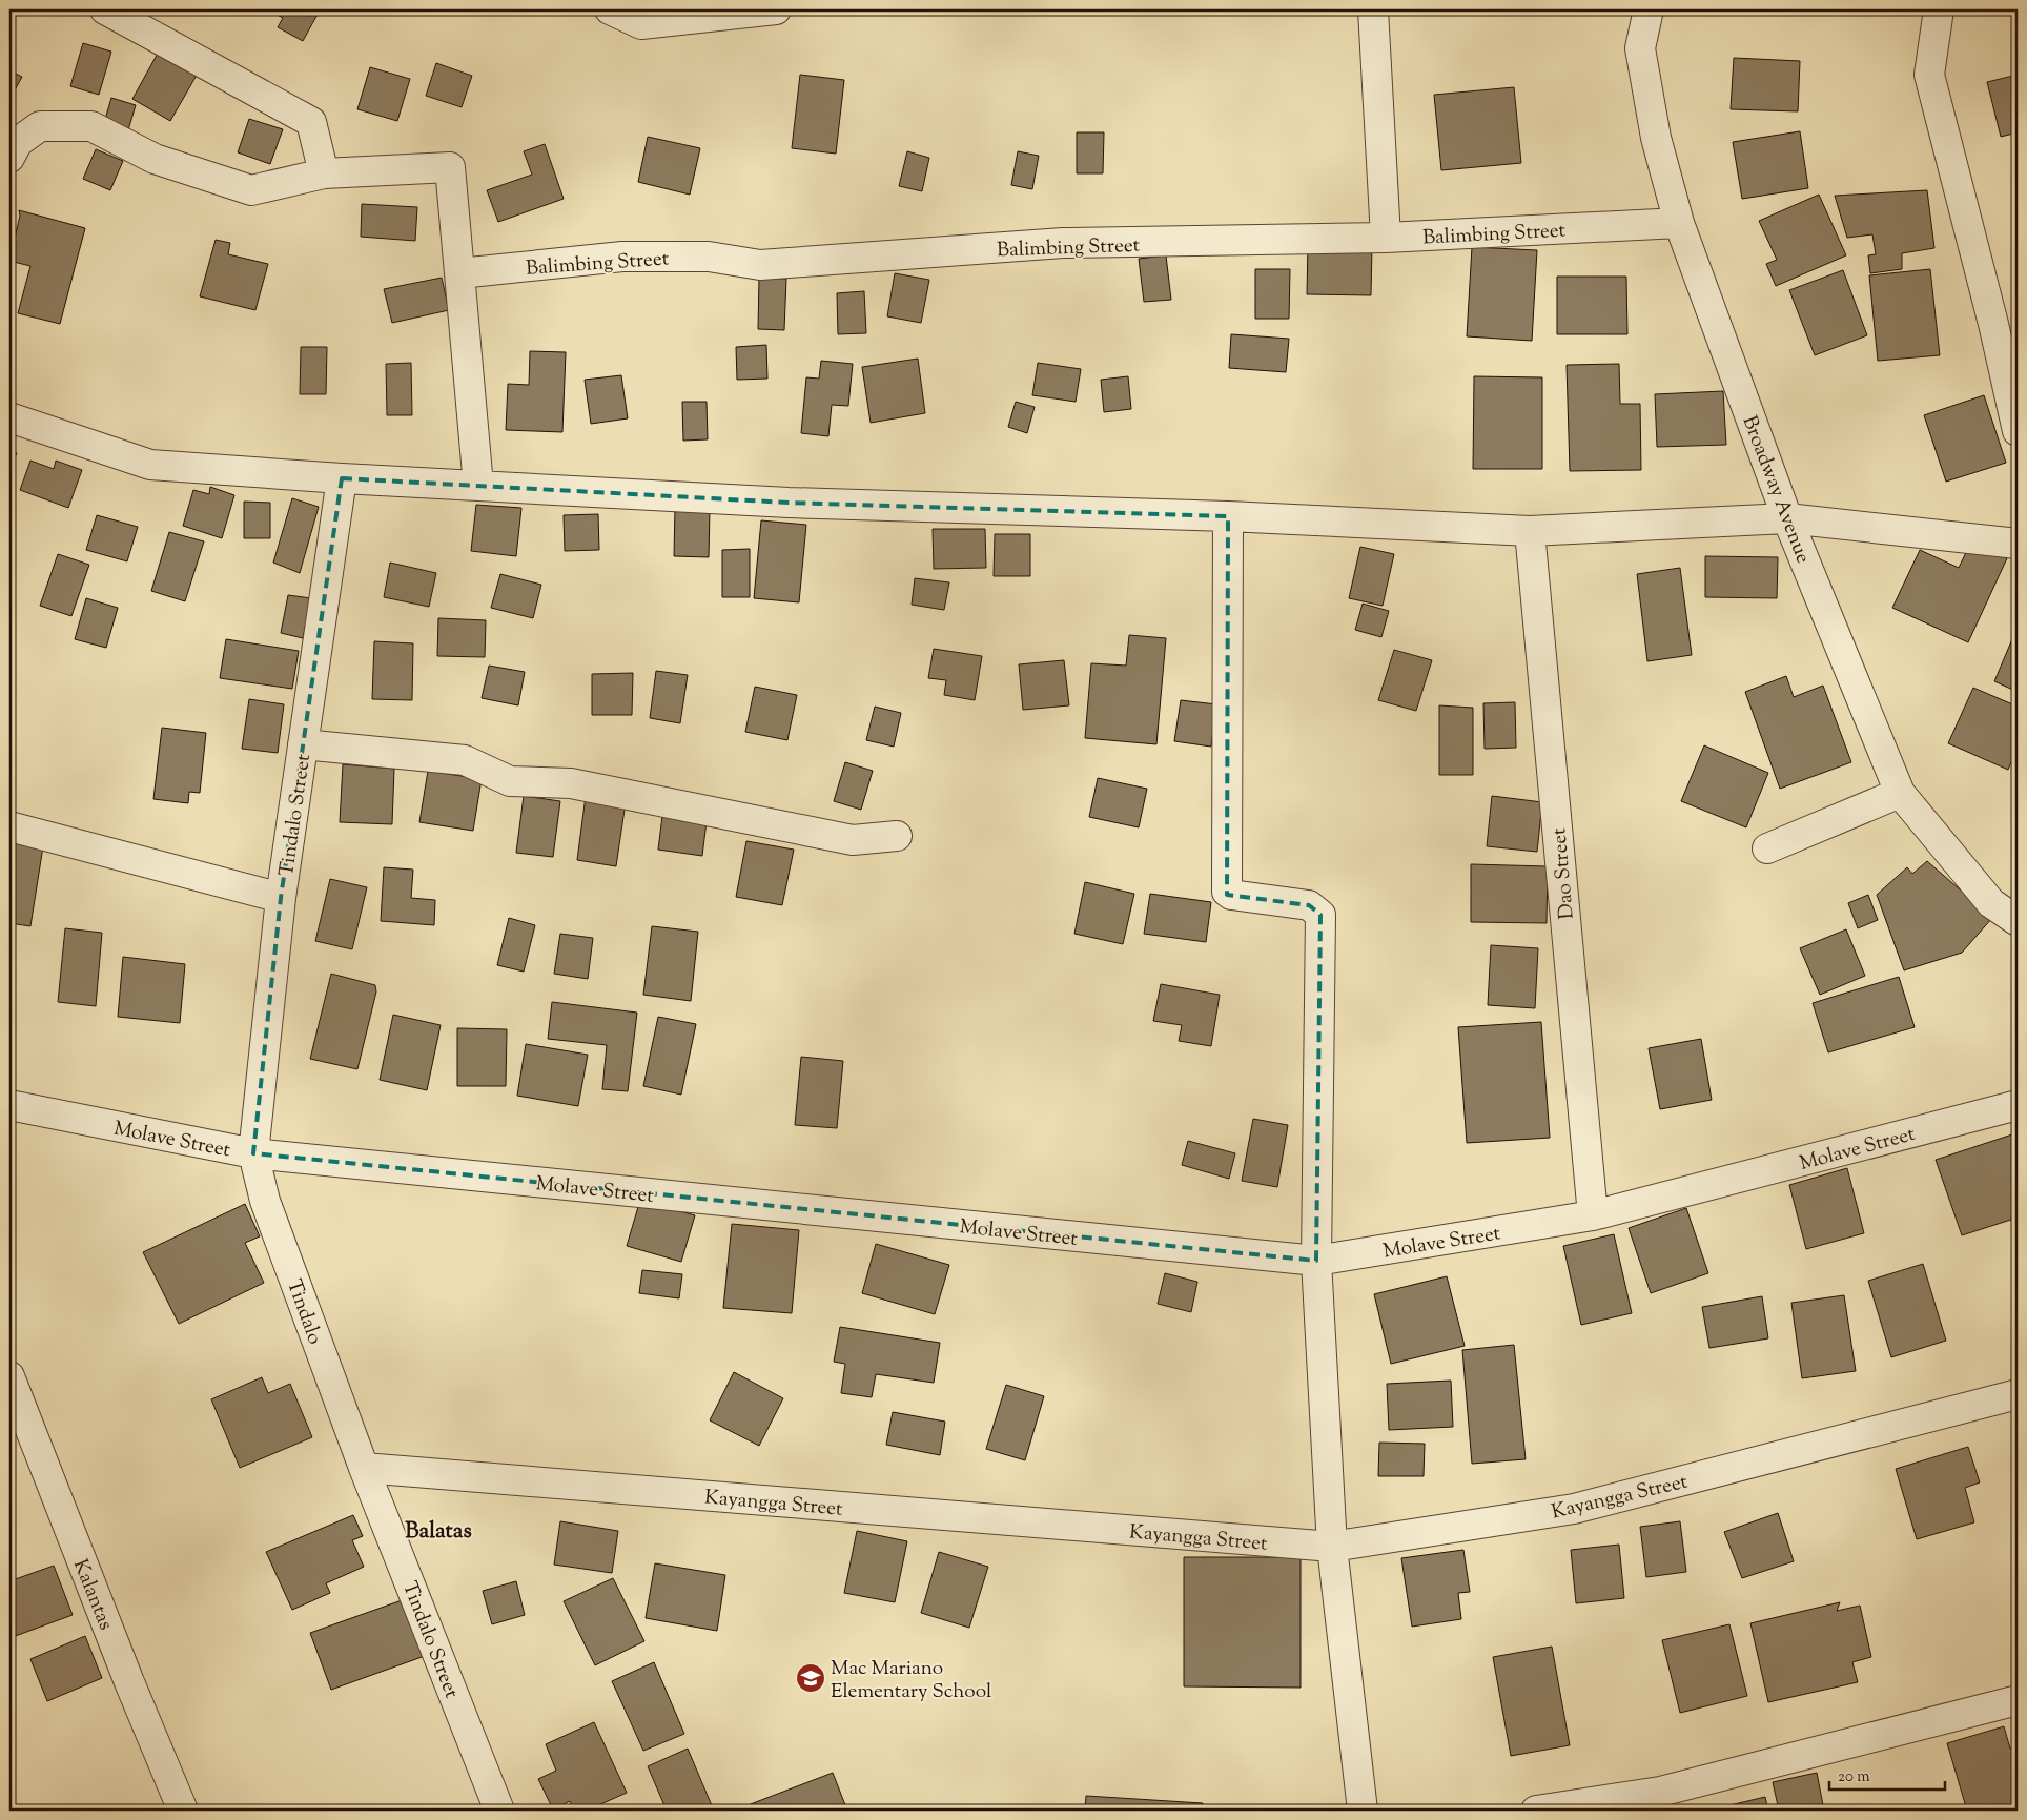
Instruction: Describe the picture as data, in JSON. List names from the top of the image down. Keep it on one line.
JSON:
{"streets":{"street":["Balimbing Street","Broadway Avenue","Tindalo Street","Dao Street","Molave Street","Tindalo","Kayangga Street","Kalantas"]},"crossings":[["Balimbing Street","Broadway Avenue"],["Tindalo Street","Molave Street"],["Tindalo Street","Tindalo"],["Tindalo Street","Kayangga Street"],["Dao Street","Molave Street"],["Molave Street","Tindalo"],["Tindalo","Kayangga Street"]],"districts":["Balatas"],"places":{"school or university":["Mac Mariano Elementary School"]},"scale_bar":"20 m"}
